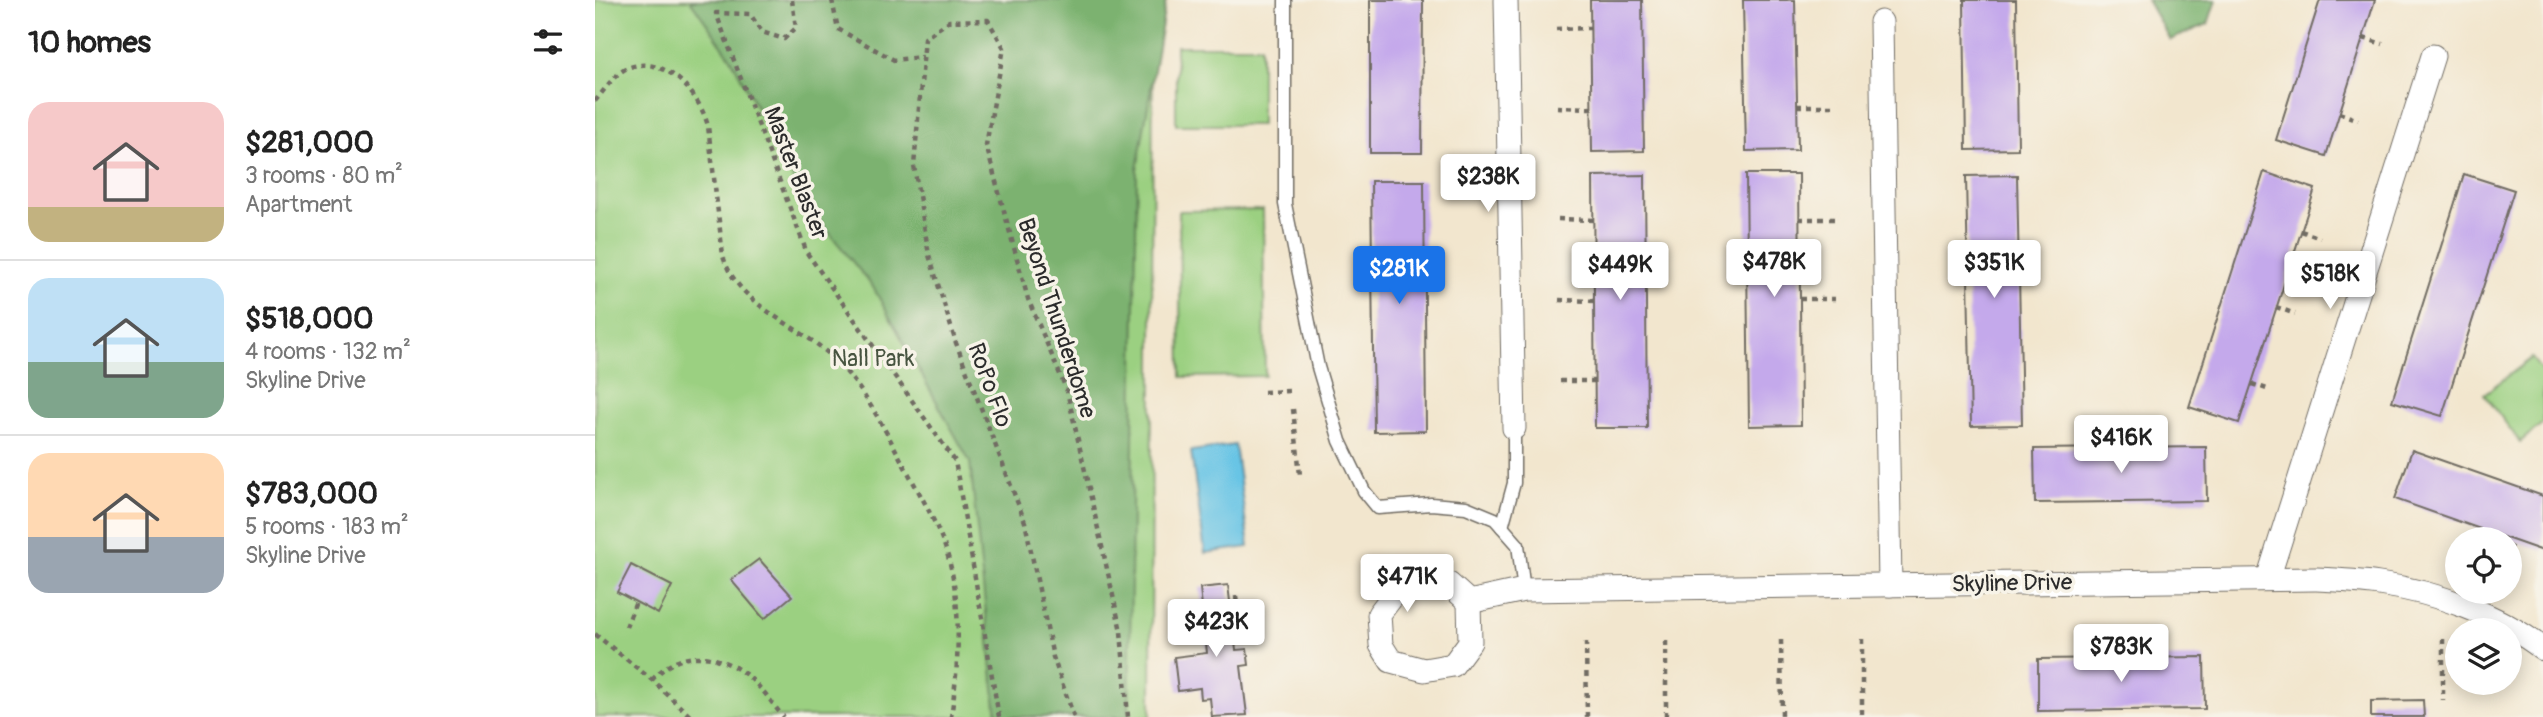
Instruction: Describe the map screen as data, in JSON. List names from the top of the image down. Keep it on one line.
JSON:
{"streets":{"street":["Skyline Drive"],"path":["Master Blaster","Beyond Thunderdome","RoPo Flo"]},"crossings":[["Beyond Thunderdome","RoPo Flo"]],"parks":["Nall Park"],"page":{"heading":"10 homes","list":[{"name":"$281,000","note":"3 rooms · 80 m² · Apartment"},{"name":"$518,000","note":"4 rooms · 132 m² · Skyline Drive"},{"name":"$783,000","note":"5 rooms · 183 m² · Skyline Drive"}],"price":["$238K","$478K","$351K","$449K","$281K","$518K","$416K","$471K","$423K","$783K"]}}
